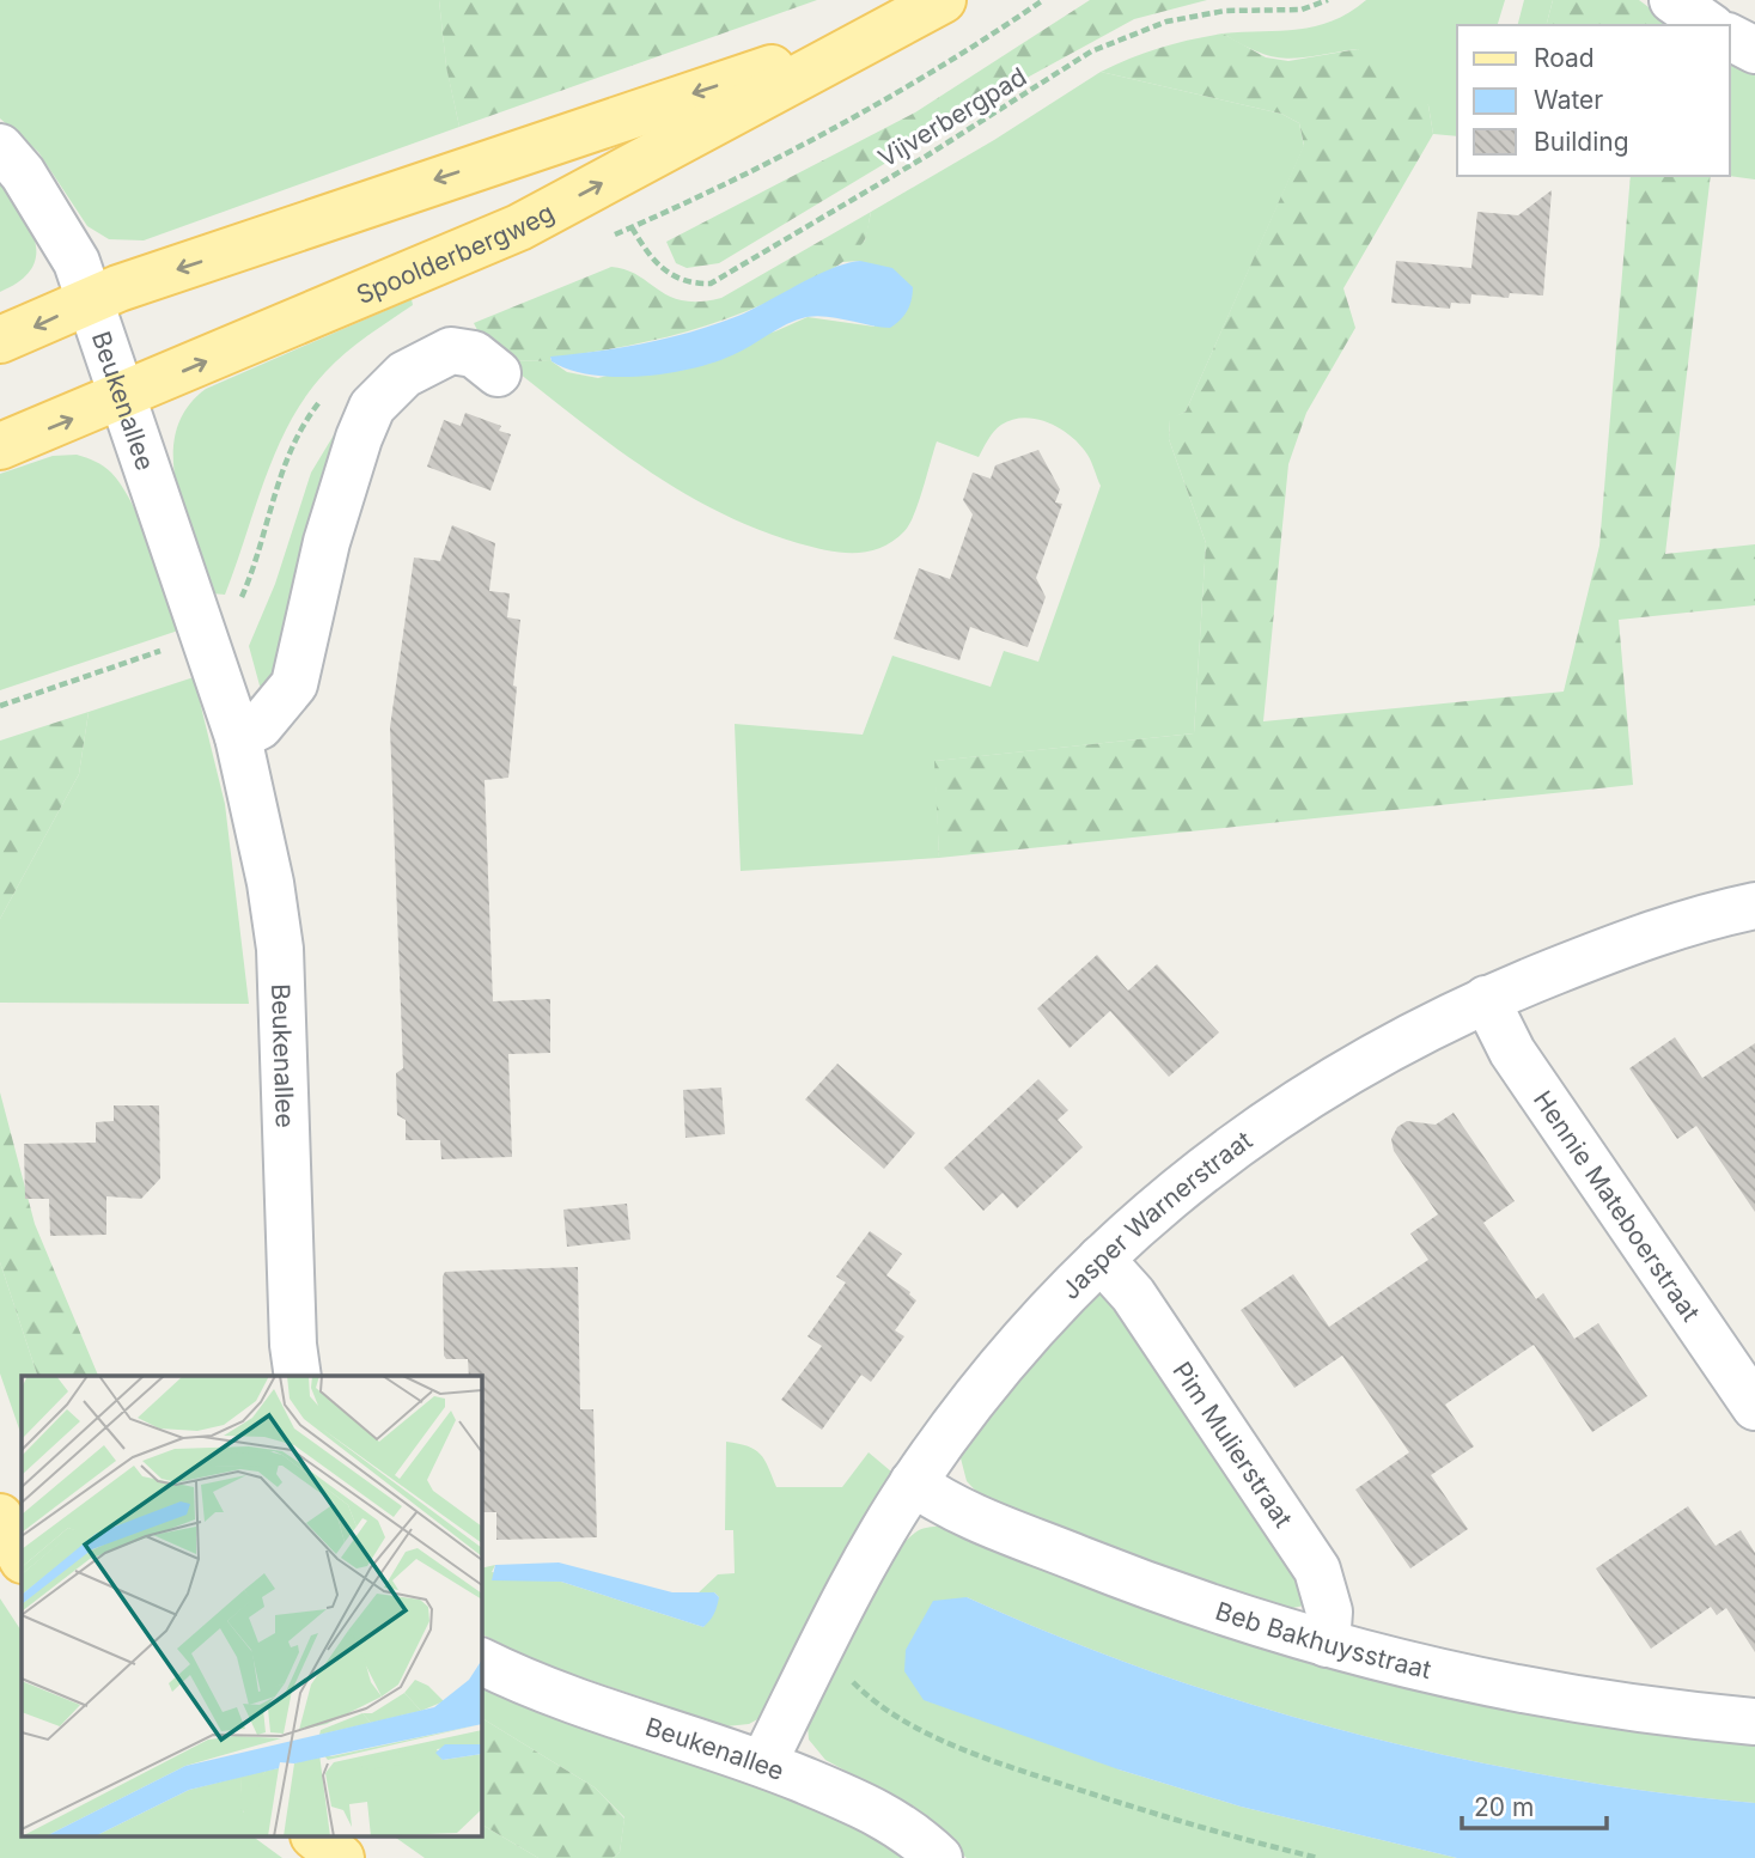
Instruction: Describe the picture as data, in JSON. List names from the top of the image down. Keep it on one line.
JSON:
{"streets":{"main road":["Spoolderbergweg"],"street":["Beukenallee","Hennie Mateboerstraat","Jasper Warnerstraat","Pim Mulierstraat","Beb Bakhuysstraat"],"path":["Vijverbergpad"]},"crossings":[["Spoolderbergweg","Beukenallee"],["Beukenallee","Jasper Warnerstraat"],["Hennie Mateboerstraat","Jasper Warnerstraat"],["Jasper Warnerstraat","Pim Mulierstraat"],["Jasper Warnerstraat","Beb Bakhuysstraat"],["Pim Mulierstraat","Beb Bakhuysstraat"]],"legend":["Road","Water","Building"],"scale_bar":"20 m"}
